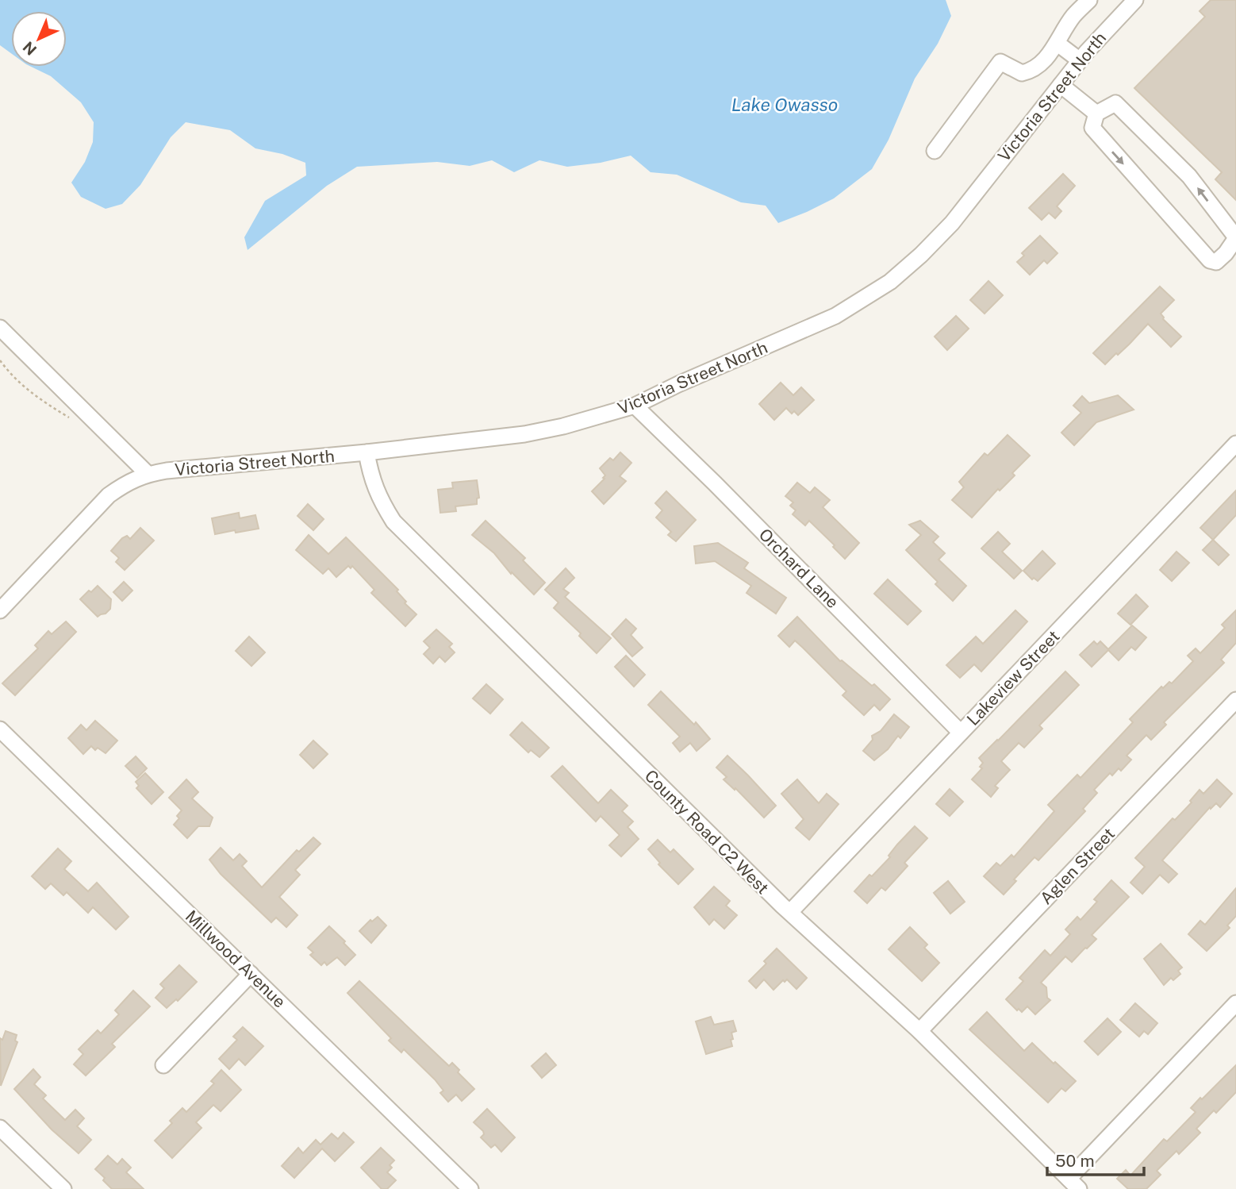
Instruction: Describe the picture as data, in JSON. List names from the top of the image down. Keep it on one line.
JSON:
{"streets":{"street":["Victoria Street North","Orchard Lane","Lakeview Street","County Road C2 West","Aglen Street","Millwood Avenue"]},"crossings":[["Victoria Street North","Orchard Lane"],["Victoria Street North","County Road C2 West"],["Orchard Lane","Lakeview Street"],["Lakeview Street","County Road C2 West"],["County Road C2 West","Aglen Street"]],"water":["Lake Owasso"],"scale_bar":"50 m","north":"bottom left"}
